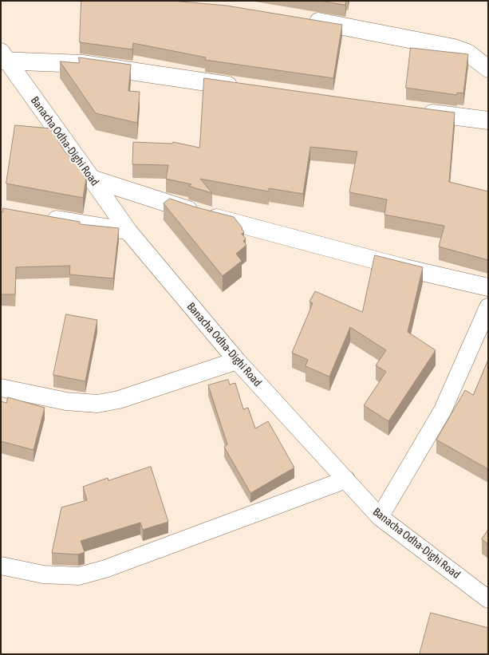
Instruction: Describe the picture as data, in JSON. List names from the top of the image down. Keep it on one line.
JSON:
{"streets":{"street":["Banacha Odha-Dighi Road"]}}
